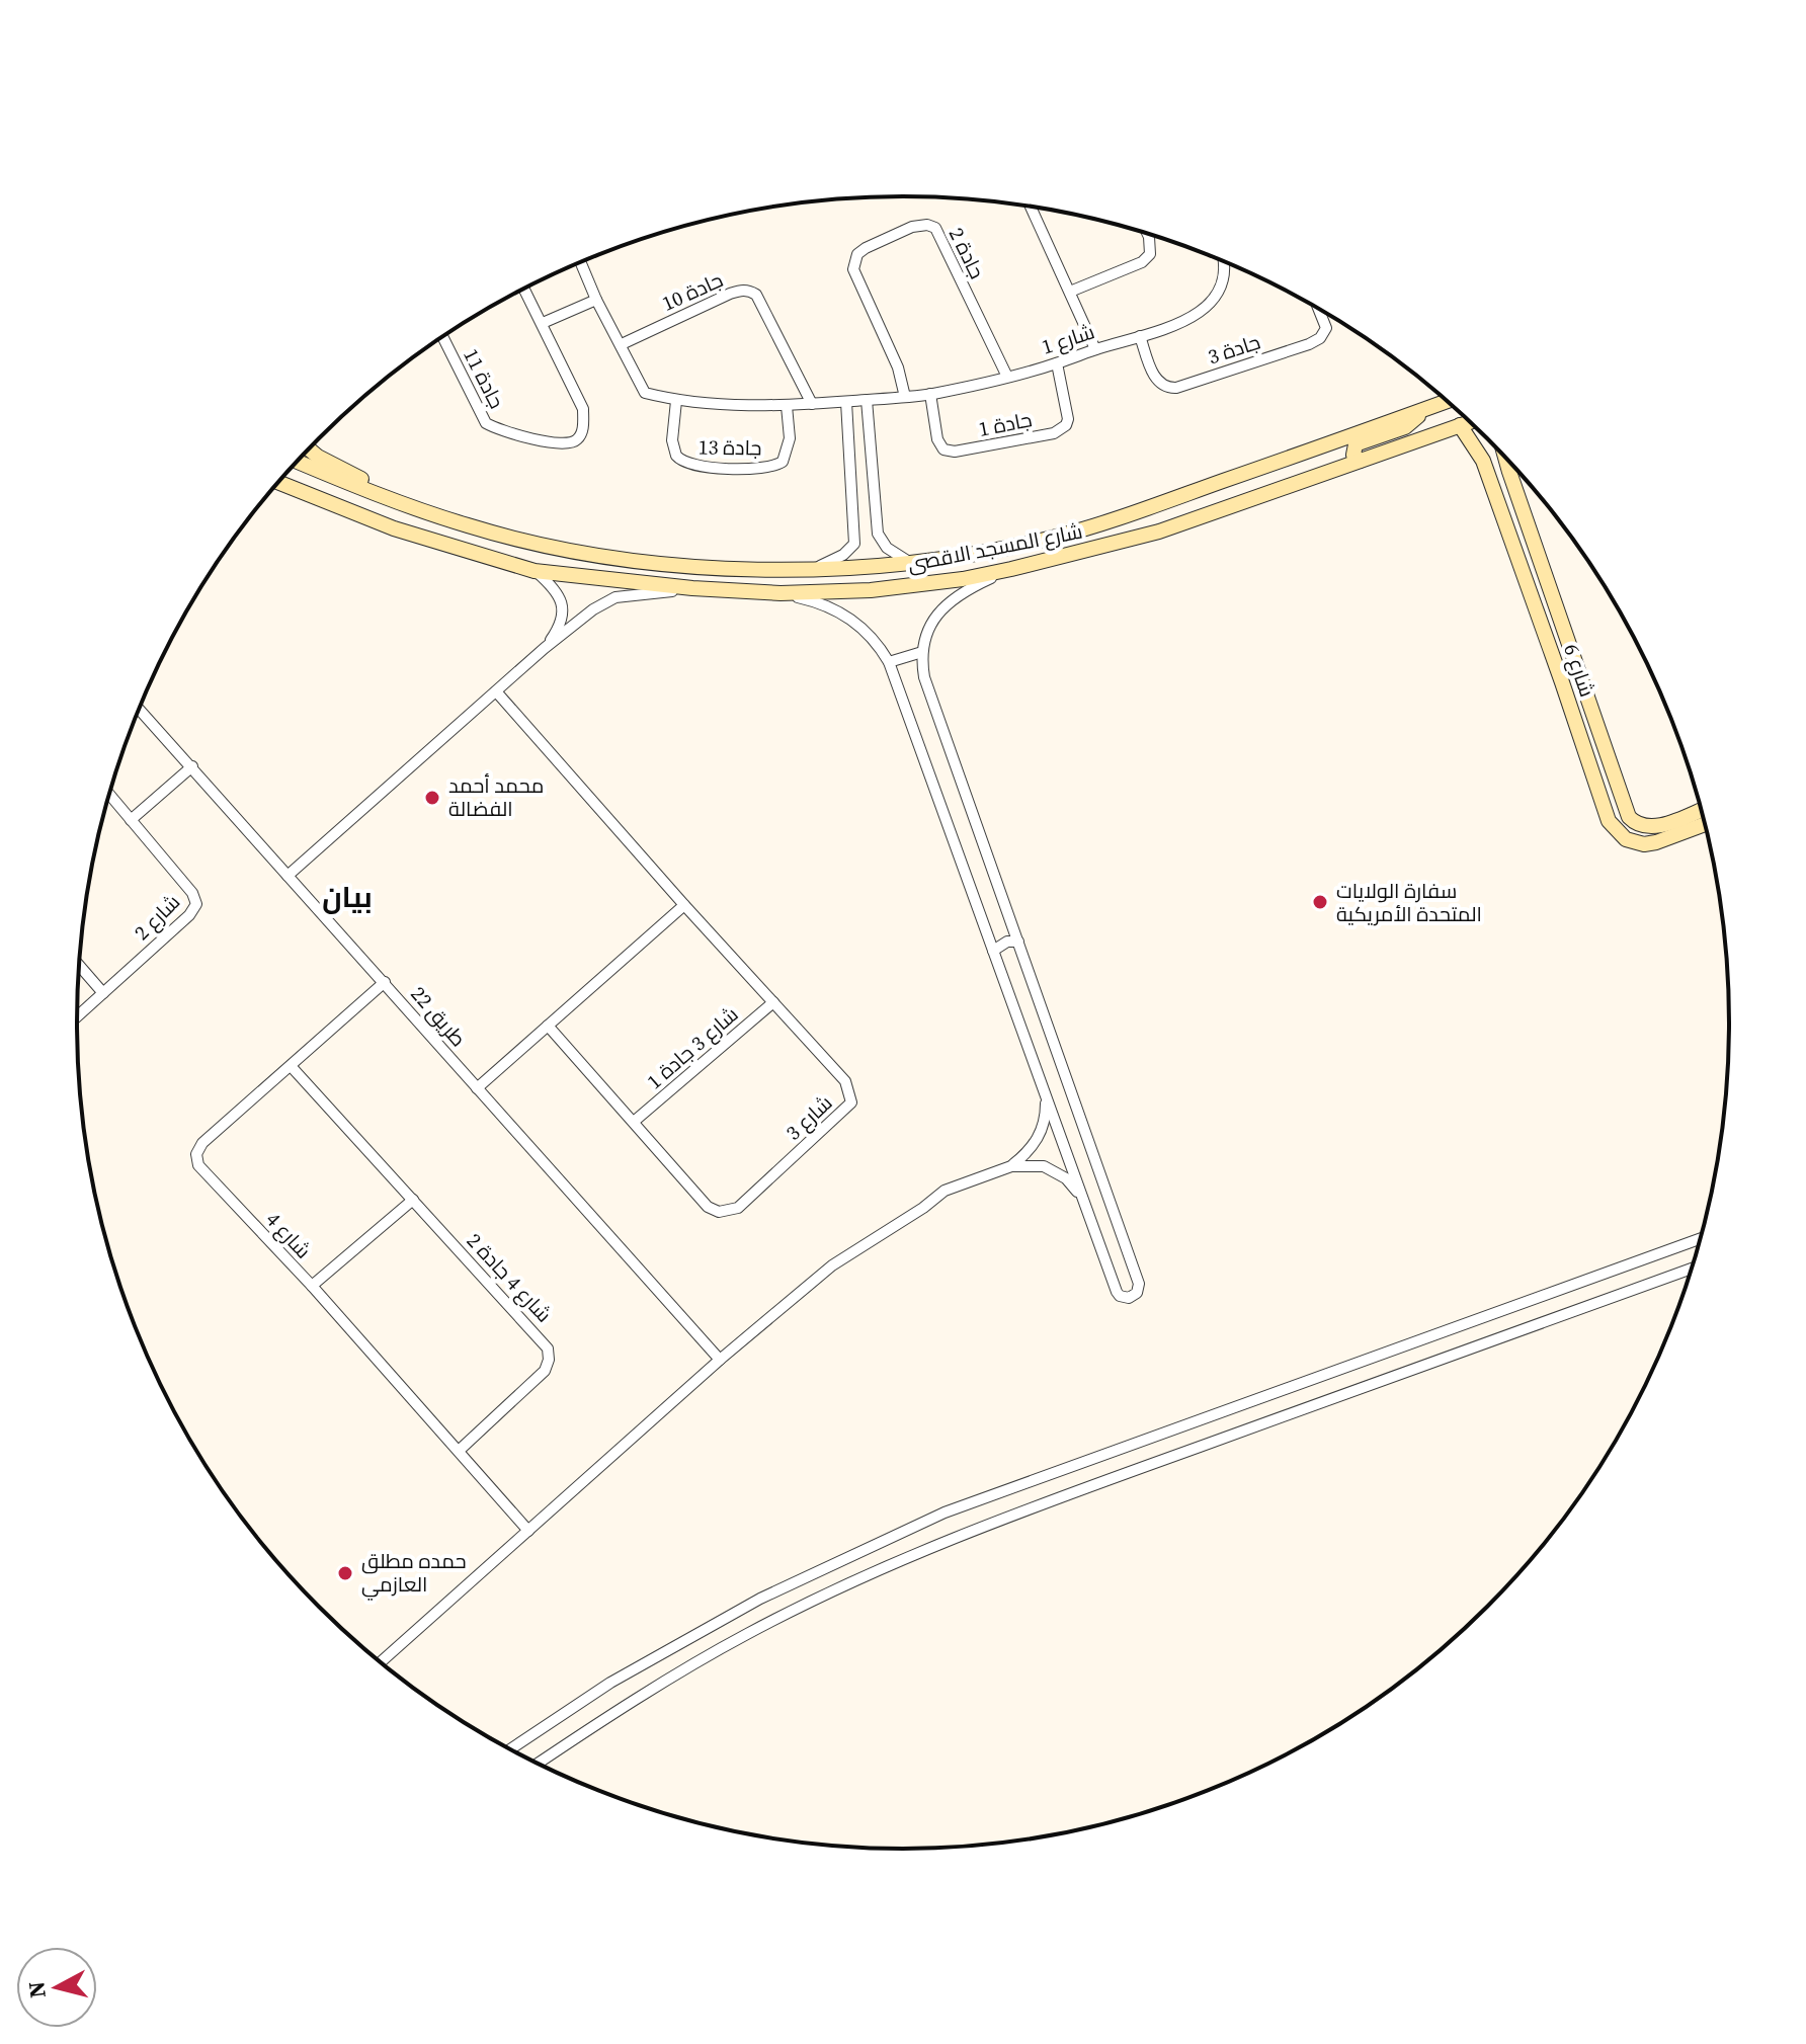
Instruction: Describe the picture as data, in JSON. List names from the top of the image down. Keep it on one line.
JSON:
{"streets":{"main road":["شارع المسجد الاقصى","شارع 6"],"street":["جادة 2","جادة 10","شارع 1","جادة 3","جادة 11","جادة 1","جادة 13","شارع 2","طريق 22","شارع 3 جادة 1","شارع 3","شارع 4","شارع 4 جادة 2"]},"crossings":[["جادة 2","شارع 1"],["جادة 10","شارع 1"],["شارع 1","جادة 3"],["شارع 1","جادة 1"],["شارع 1","جادة 13"],["شارع المسجد الاقصى","شارع 6"],["طريق 22","شارع 4"],["شارع 3 جادة 1","شارع 3"],["شارع 4","شارع 4 جادة 2"]],"districts":["بيان"],"places":["محمد أحمد الفضالة","سفارة الولايات المتحدة الأمريكية","حمده مطلق العازمي"],"north":"left"}
